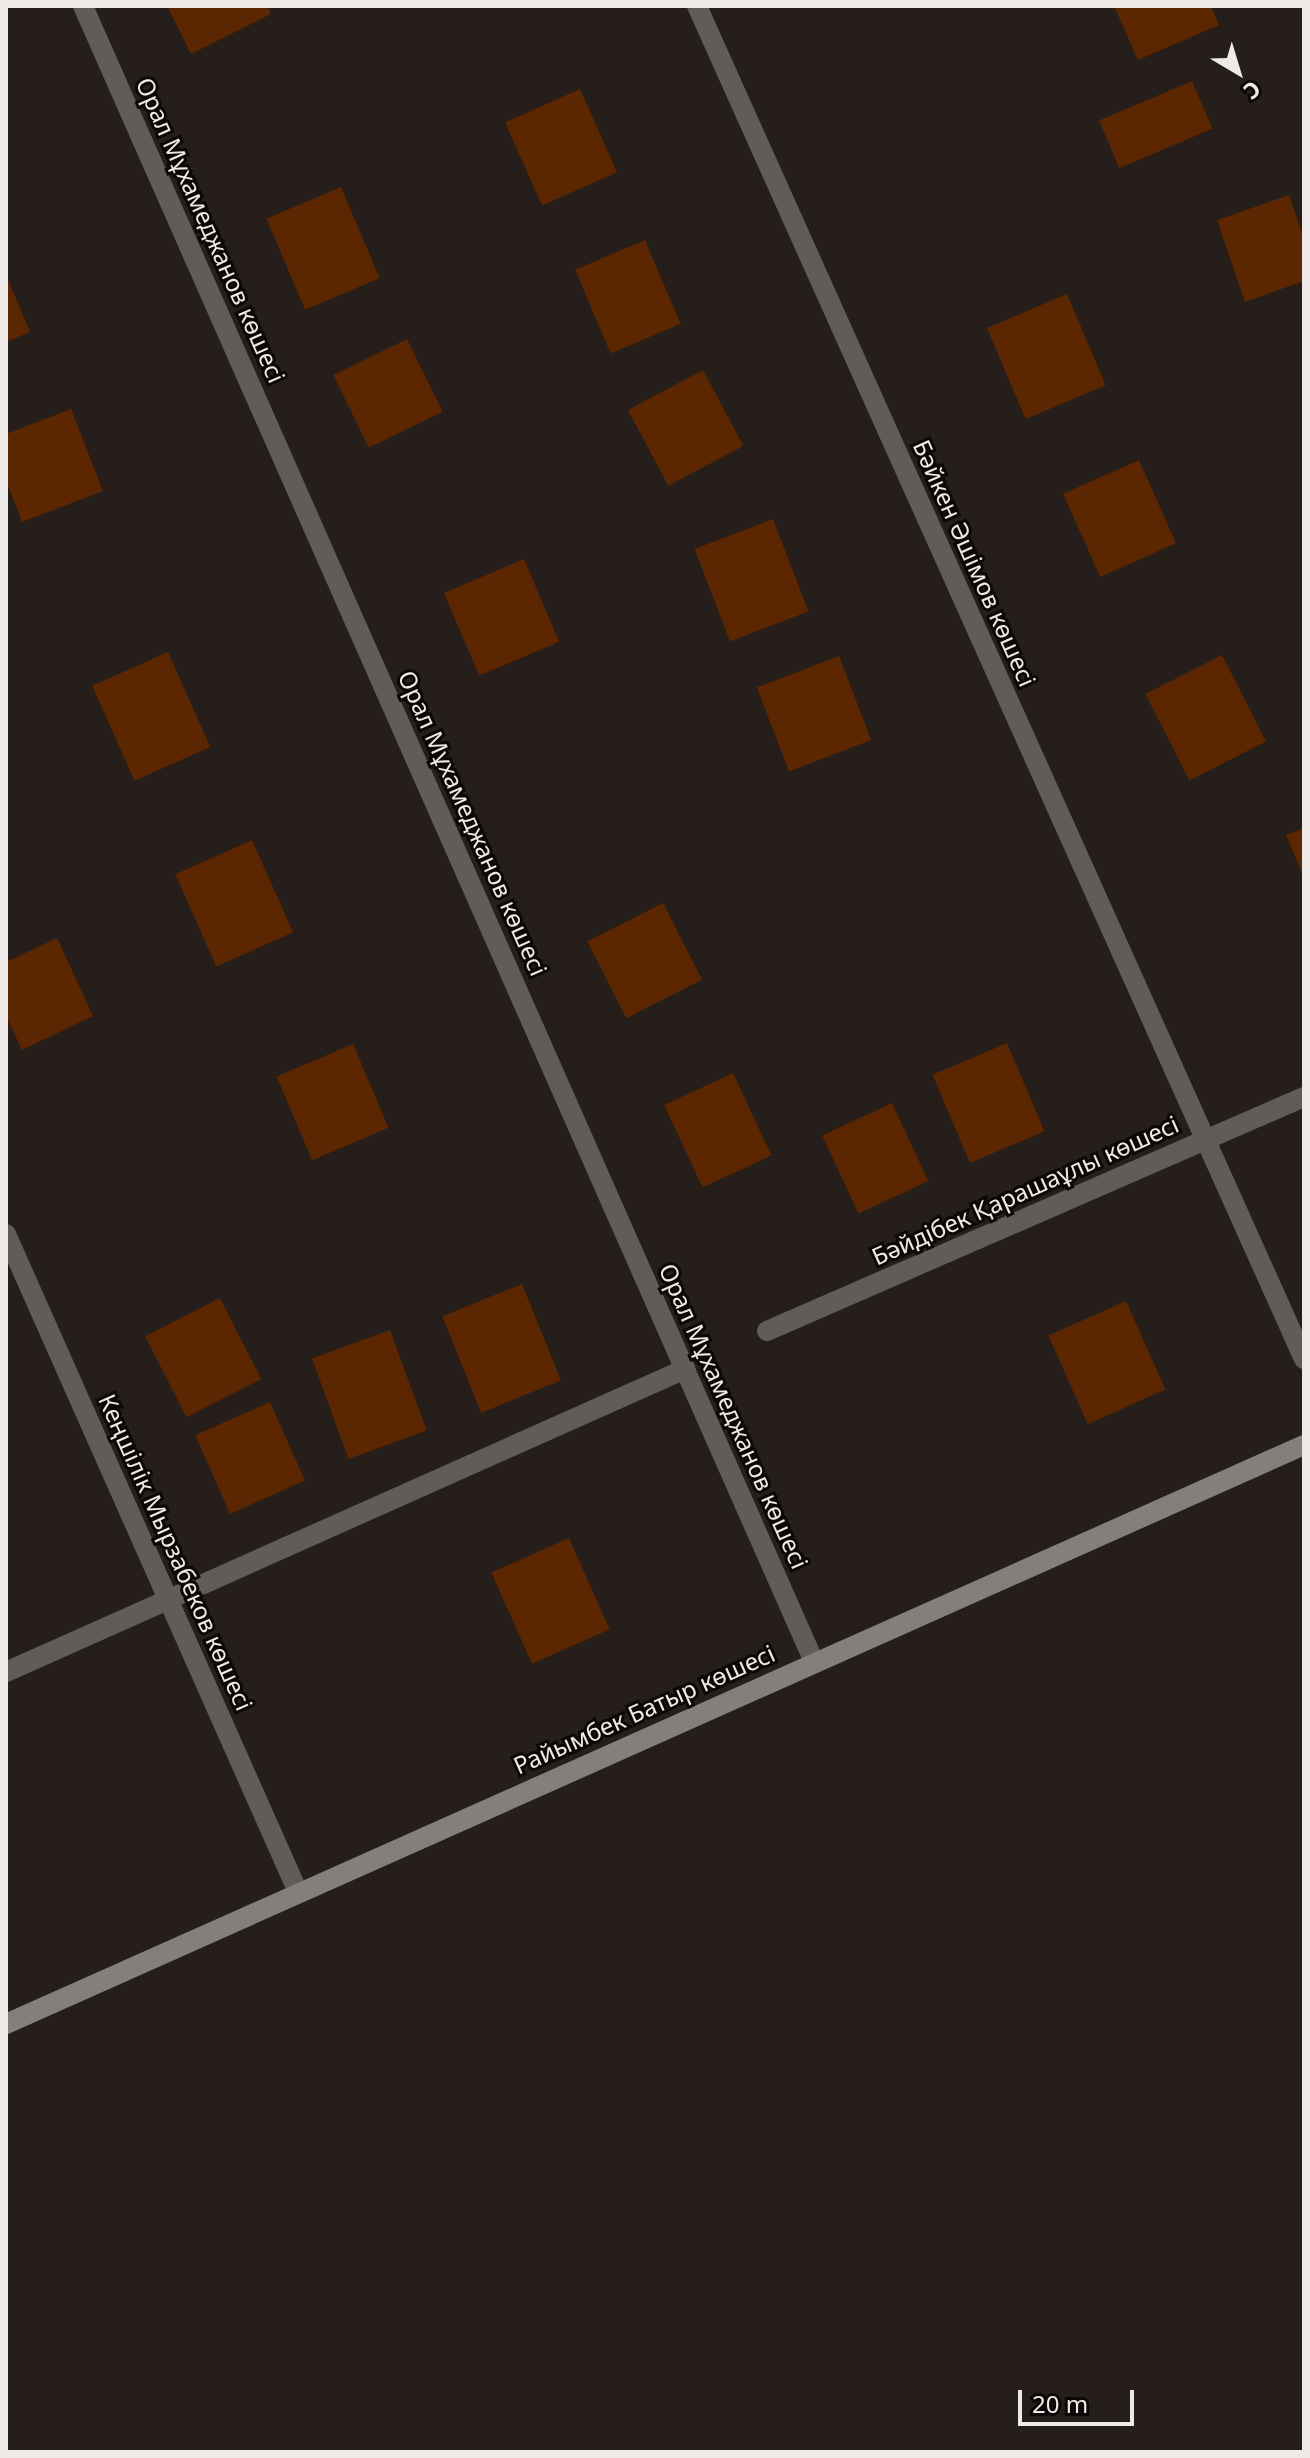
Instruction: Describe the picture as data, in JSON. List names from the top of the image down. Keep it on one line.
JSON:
{"streets":{"street":["Орал Мұхамеджанов көшесі","Бәйкен Әшімов көшесі","Бәйдібек Қарашаұлы көшесі","Кеңшілік Мырзабеков көшесі","Райымбек Батыр көшесі"]},"crossings":[["Орал Мұхамеджанов көшесі","Райымбек Батыр көшесі"],["Бәйкен Әшімов көшесі","Бәйдібек Қарашаұлы көшесі"],["Кеңшілік Мырзабеков көшесі","Райымбек Батыр көшесі"]],"scale_bar":"20 m","north":"bottom right"}
